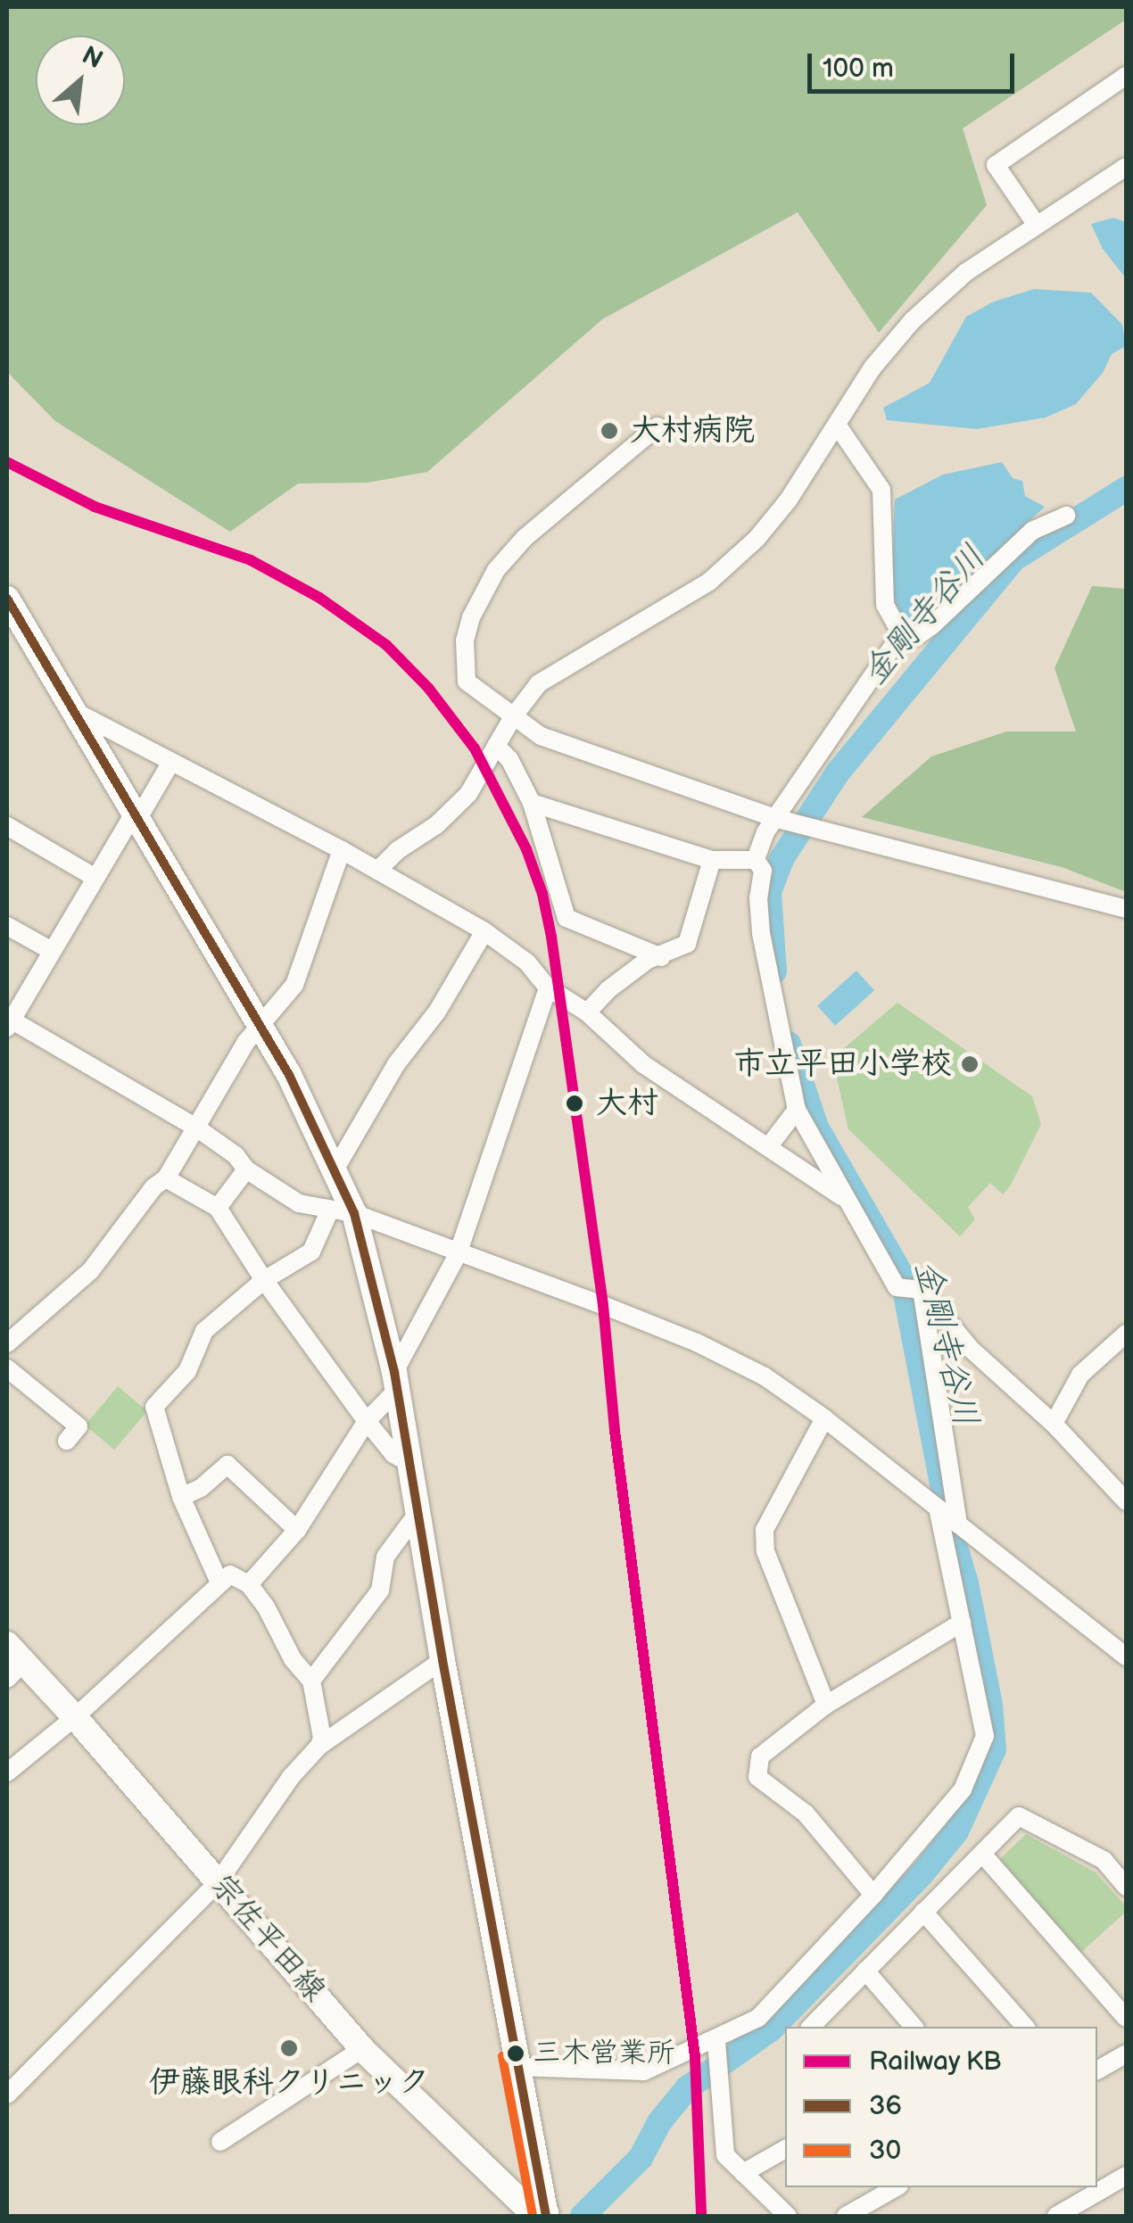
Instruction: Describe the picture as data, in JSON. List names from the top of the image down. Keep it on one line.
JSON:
{"streets":{"main road":["宗佐平田線"]},"water":["金剛寺谷川"],"places":["大村病院","市立平田小学校","大村","伊藤眼科クリニック","三木営業所"],"lines":["rail line KB","transit line 36","transit line 30"],"legend":["Railway KB","36","30"],"scale_bar":"100 m","north":"top right"}
